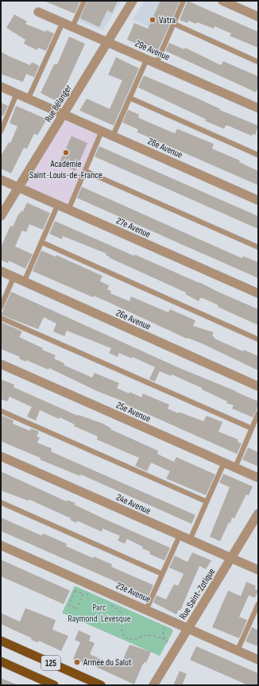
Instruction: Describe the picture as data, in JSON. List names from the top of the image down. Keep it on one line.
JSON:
{"streets":{"main road":["125"],"street":["29e Avenue","Rue Bélanger","28e Avenue","27e Avenue","26e Avenue","25e Avenue","24e Avenue","23e Avenue","Rue Saint-Zotique"]},"crossings":[["29e Avenue","Rue Bélanger"],["Rue Bélanger","28e Avenue"],["Rue Bélanger","27e Avenue"],["24e Avenue","Rue Saint-Zotique"],["23e Avenue","Rue Saint-Zotique"]],"parks":["Parc Raymond-Lévesque"],"places":["Vatra","Académie Saint-Louis-de-France","Armée du Salut"]}
